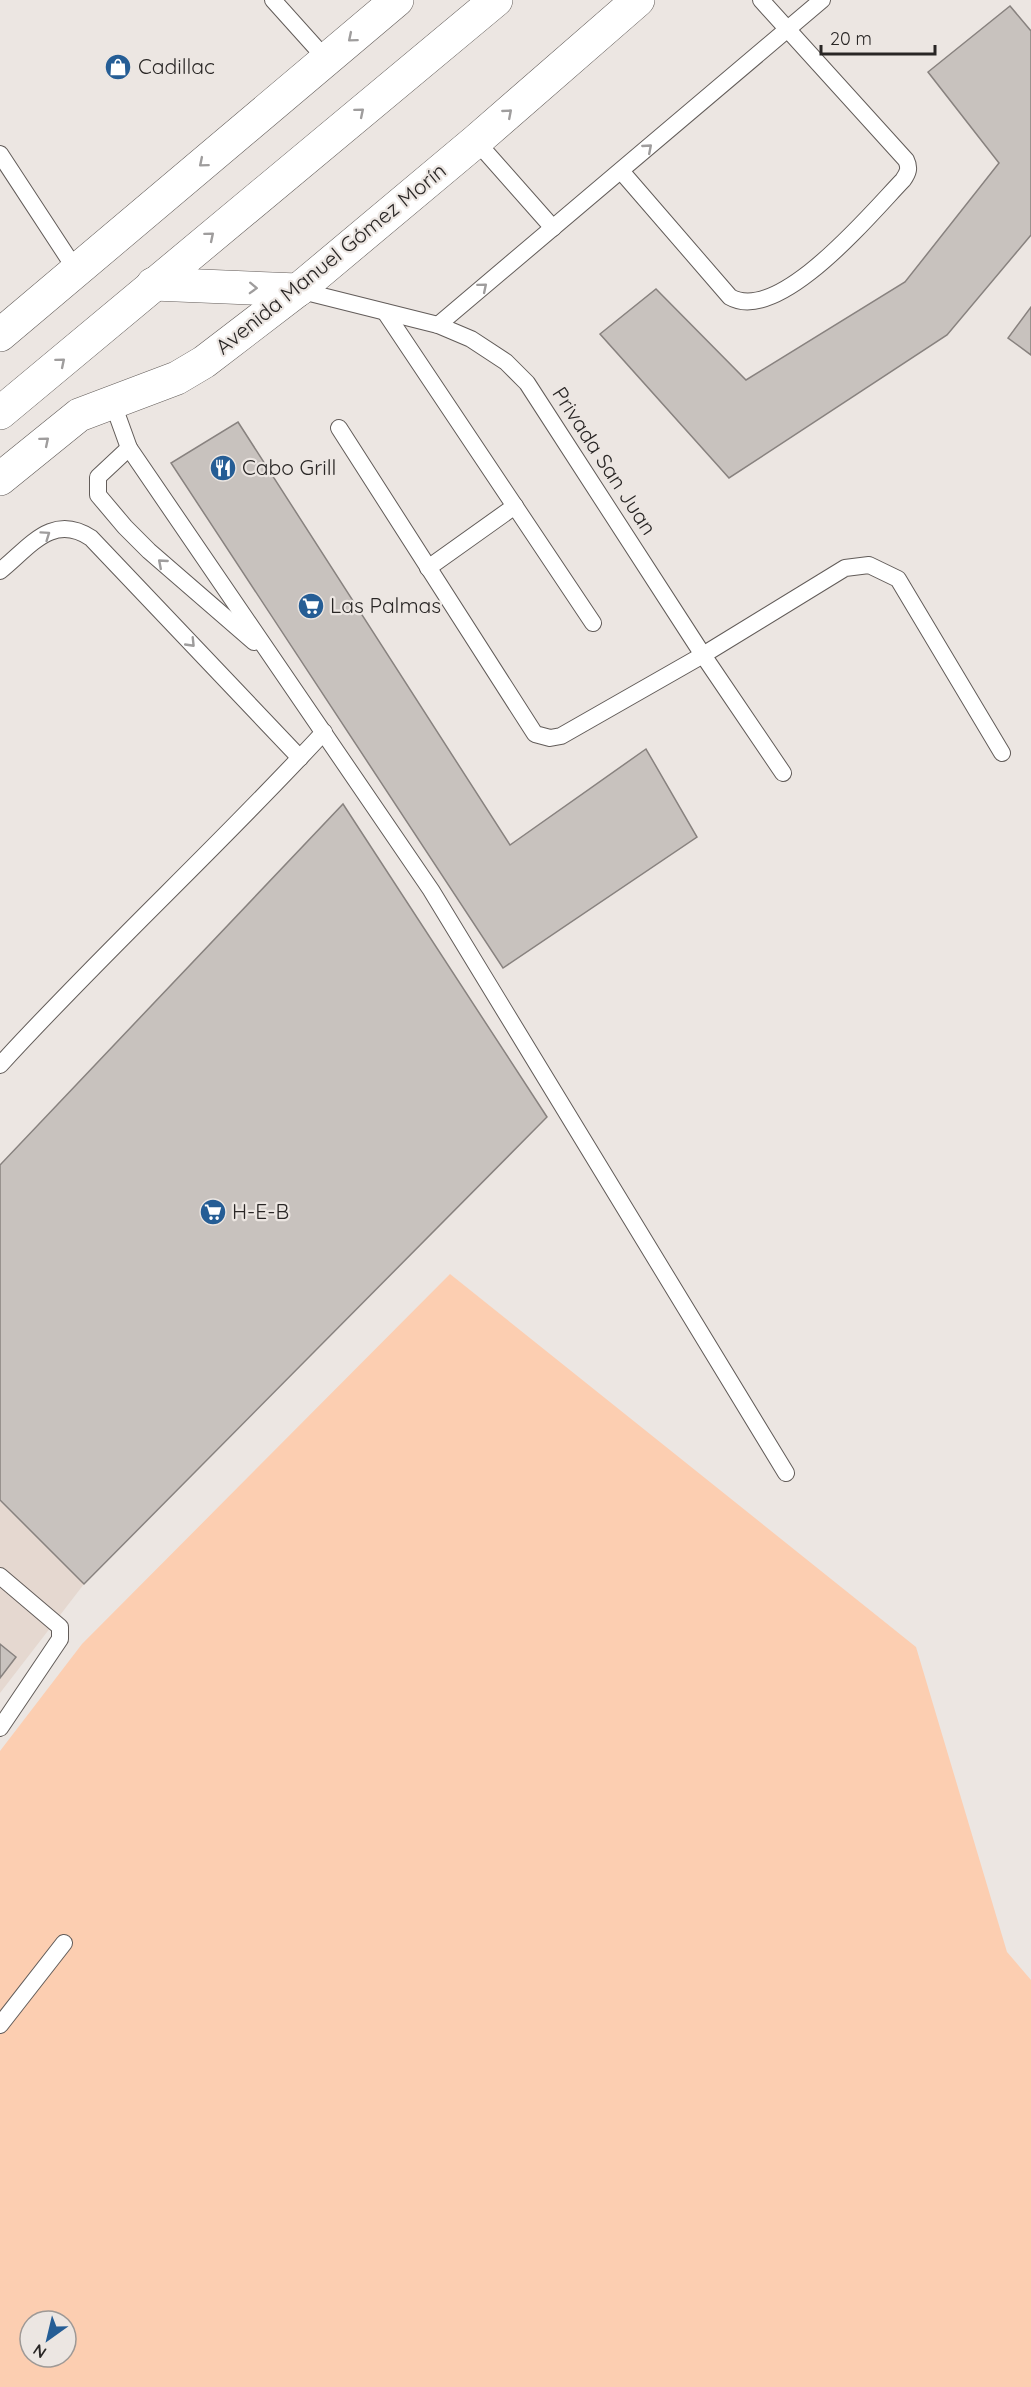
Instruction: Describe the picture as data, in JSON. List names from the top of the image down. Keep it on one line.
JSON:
{"streets":{"main road":["Avenida Manuel Gómez Morín"],"lane":["Privada San Juan"]},"crossings":[["Avenida Manuel Gómez Morín","Privada San Juan"]],"places":{"shop":["Cadillac"],"restaurant":["Cabo Grill"],"supermarket":["Las Palmas","H-E-B"]},"scale_bar":"20 m","north":"bottom left"}
